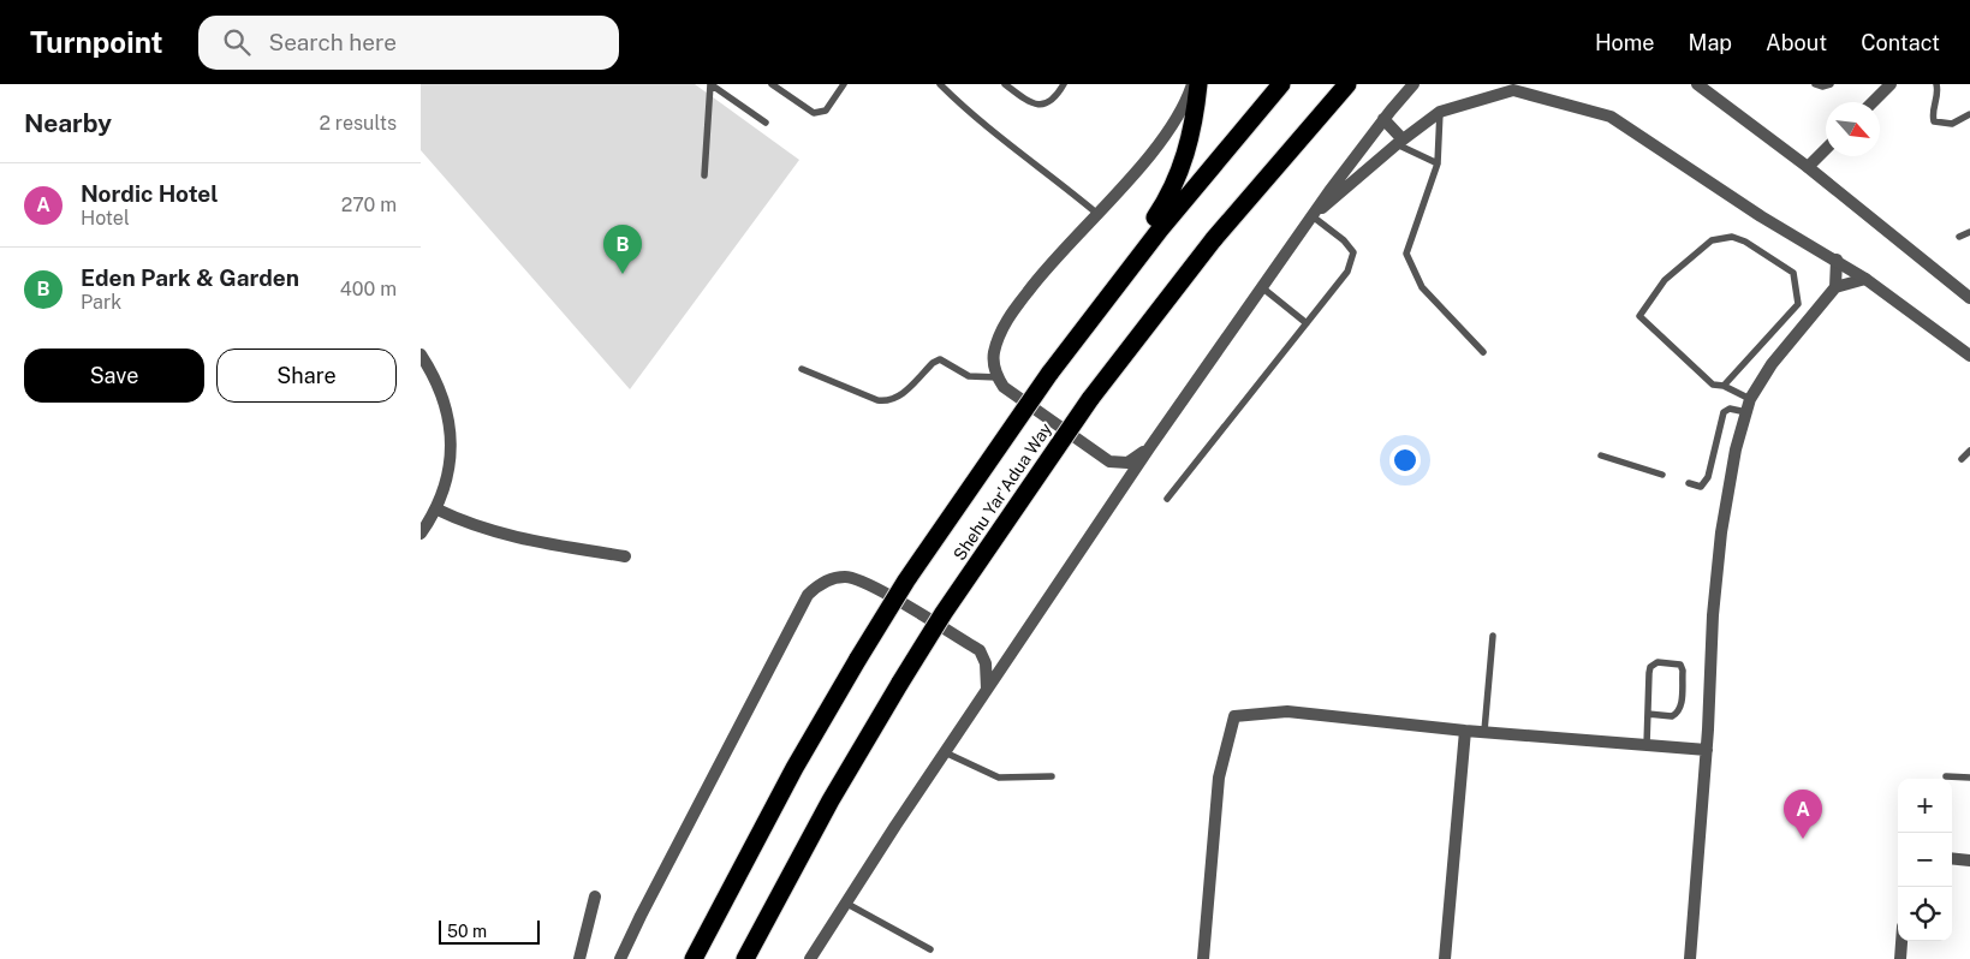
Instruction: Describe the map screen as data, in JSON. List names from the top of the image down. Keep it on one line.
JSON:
{"streets":{"highway":["Shehu Yar'Adua Way"]},"scale_bar":"50 m","north":"bottom right","page":{"header":"Turnpoint","search":"Search here","nav":["Home","Map","About","Contact"],"heading":["Nearby","2 results"],"list":[{"mark":"A","name":"Nordic Hotel","note":"Hotel","value":"270 m"},{"mark":"B","name":"Eden Park & Garden","note":"Park","value":"400 m"}],"pins":["B","A"],"buttons":["Save","Share"],"map_buttons":["+","−"],"scale":"50 m"}}
